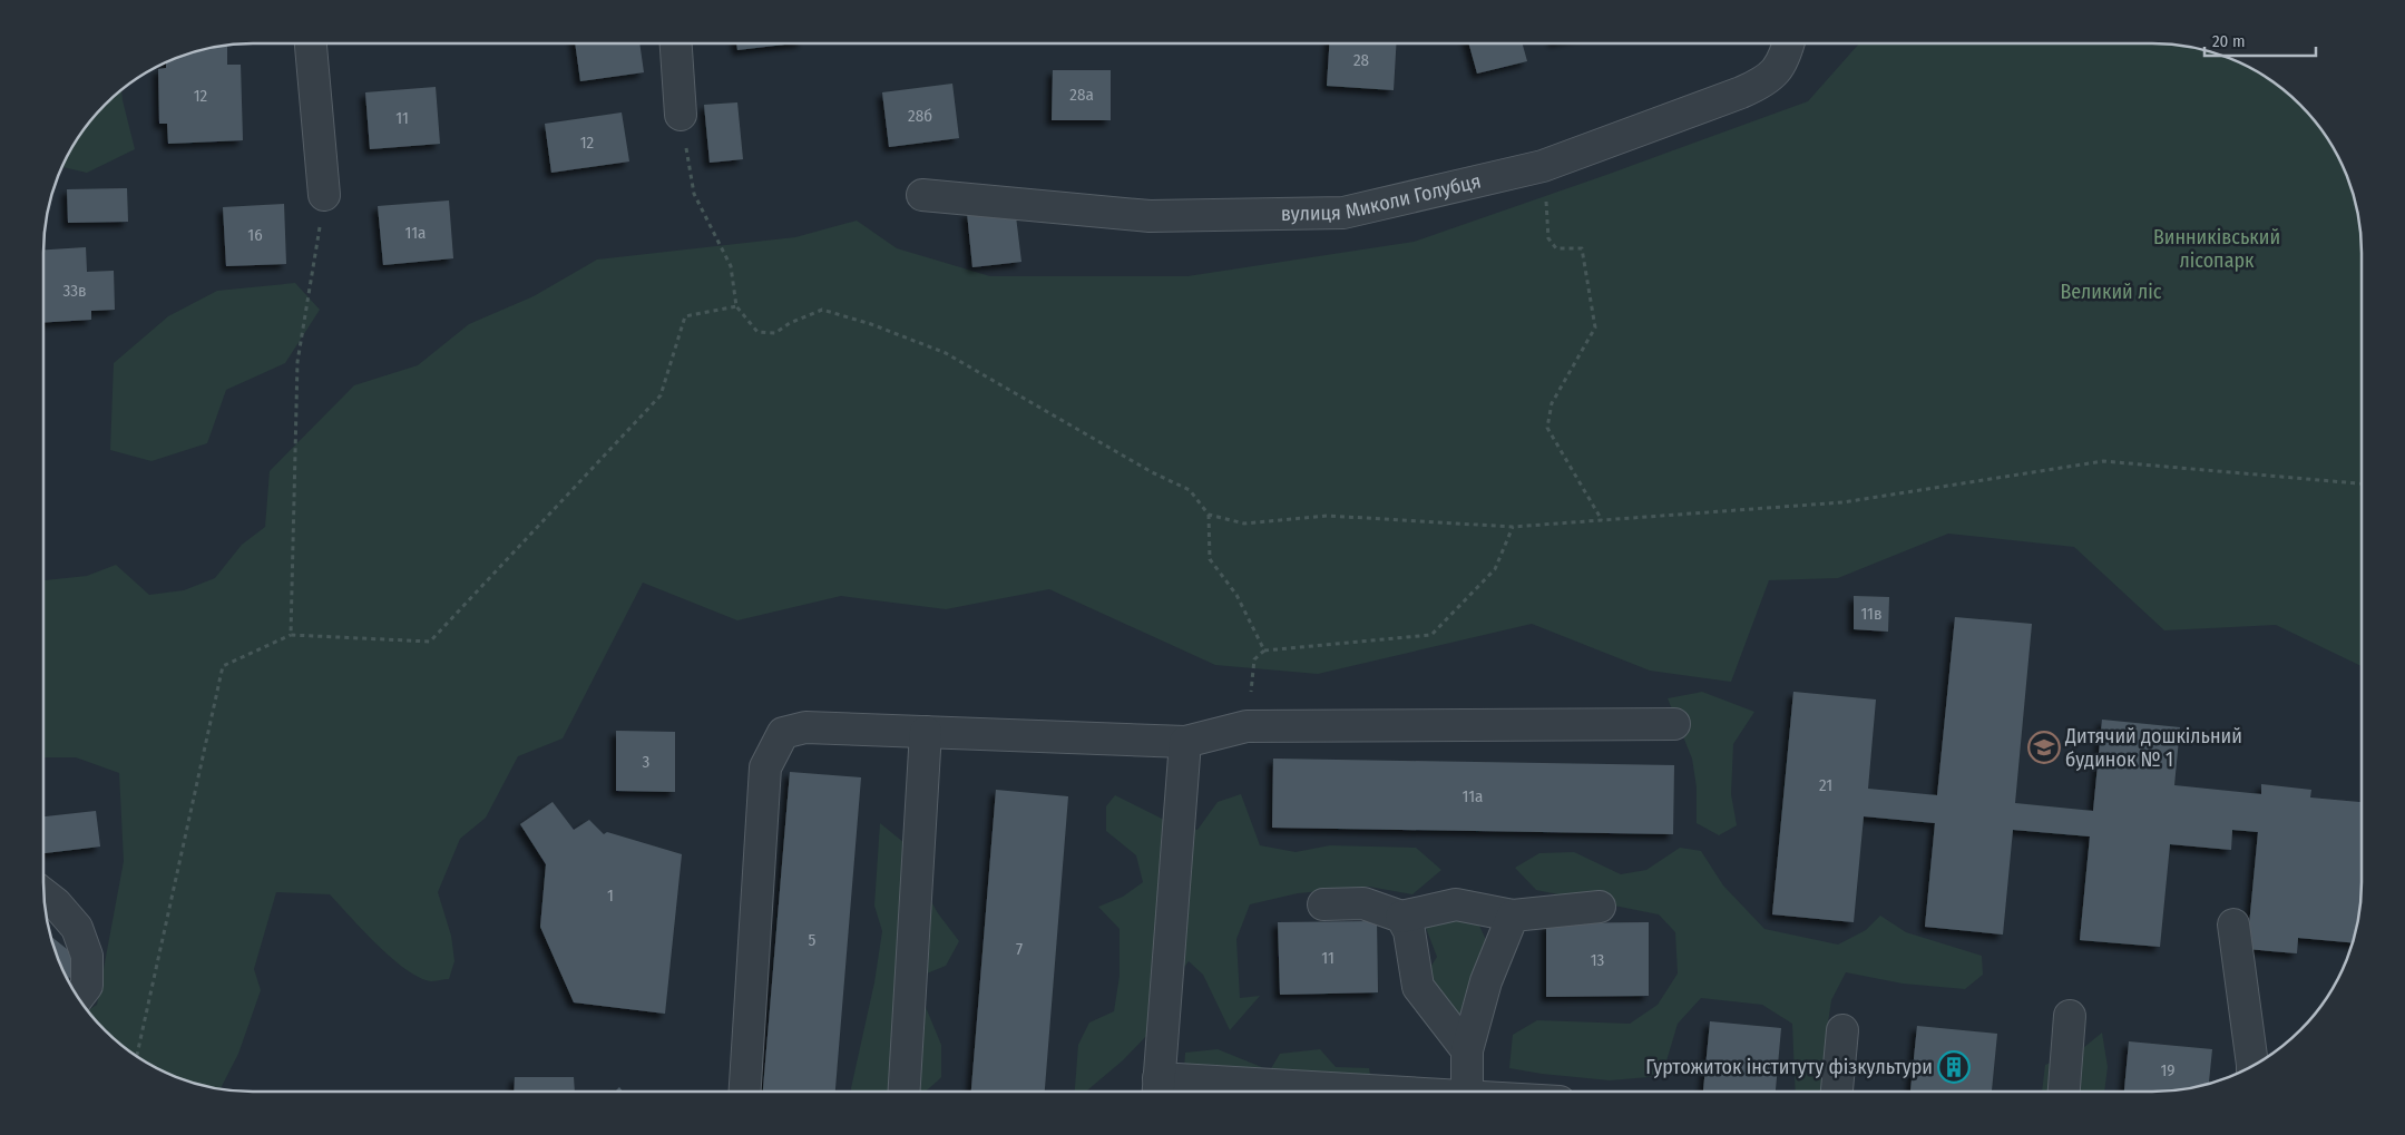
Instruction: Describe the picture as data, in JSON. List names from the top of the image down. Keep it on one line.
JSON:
{"streets":{"street":["вулиця Миколи Голубця"]},"parks":["Винниківський лісопарк","Великий ліс"],"places":{"school or university":["Дитячий дошкільний будинок № 1"],"building":["Гуртожиток інституту фізкультури"]},"house_numbers":["28","28а","12","28б","11","12","11а","16","33в","11в","3","21","11а","1","5","7","11","13","19"],"scale_bar":"20 m"}
